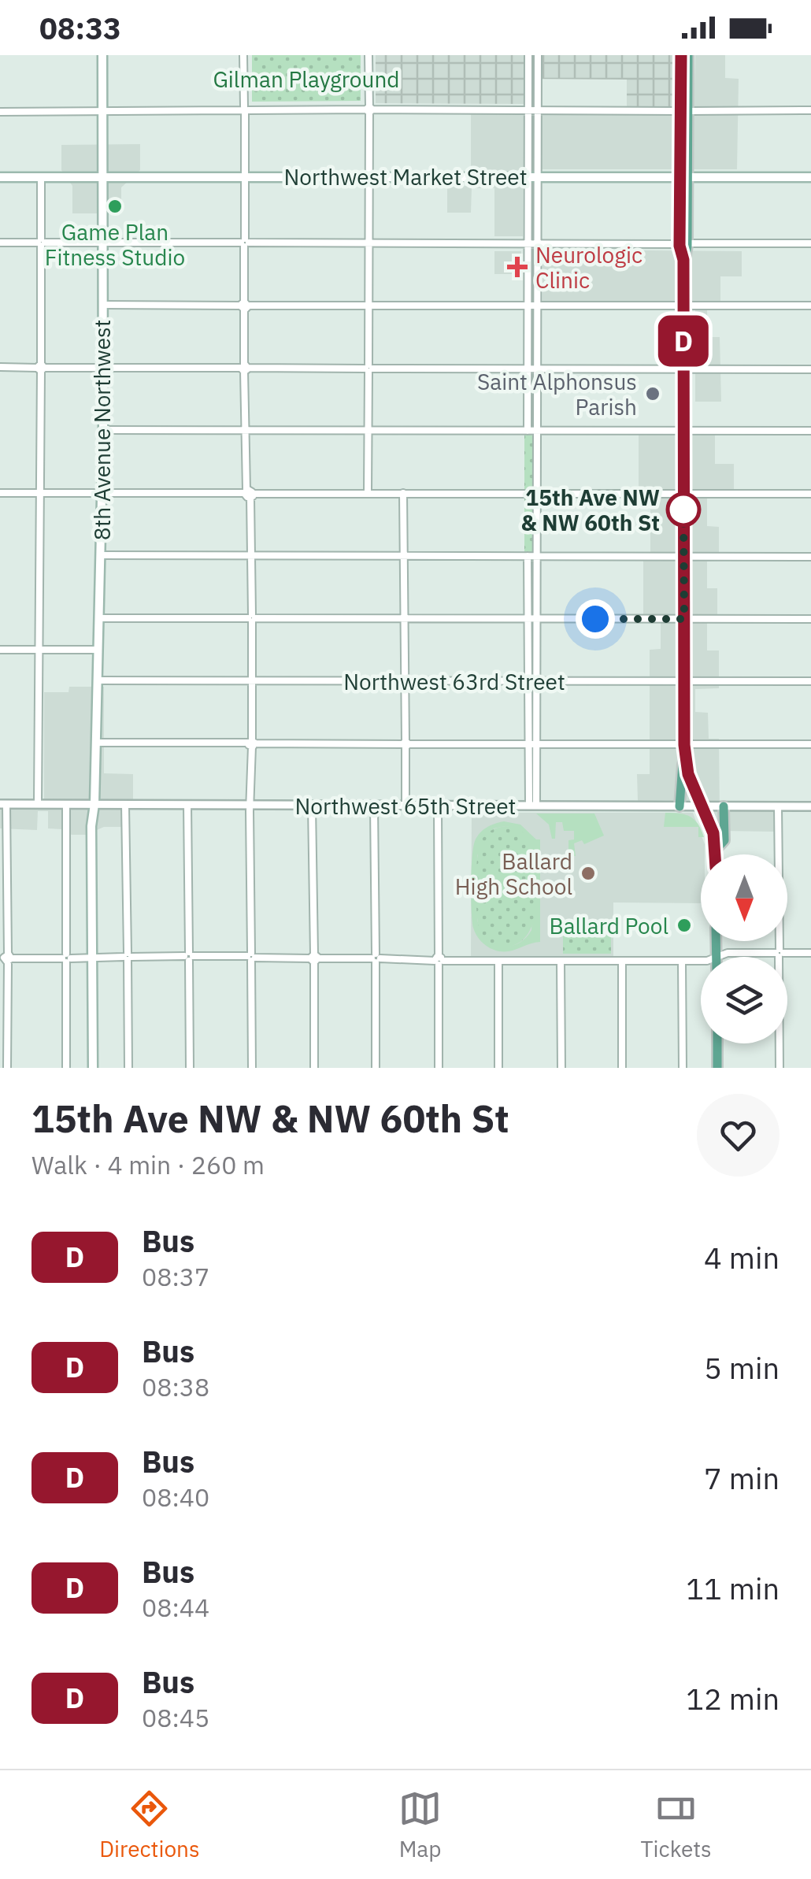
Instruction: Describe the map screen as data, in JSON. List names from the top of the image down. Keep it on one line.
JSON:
{"streets":{"main road":["Northwest Market Street","8th Avenue Northwest"],"street":["Northwest 63rd Street","Northwest 65th Street"]},"crossings":[["Northwest Market Street","8th Avenue Northwest"],["8th Avenue Northwest","Northwest 63rd Street"],["8th Avenue Northwest","Northwest 65th Street"]],"parks":["Gilman Playground"],"places":{"other":["Game Plan Fitness Studio","Saint Alphonsus Parish","15th Ave NW & NW 60th St","Ballard High School","Ballard Pool"],"health":["Neurologic Clinic"]},"lines":["bus line D"],"north":"bottom","page":{"status":"08:33","on_map":"D","heading":["15th Ave NW & NW 60th St","Walk · 4 min · 260 m"],"list":[{"mark":"D","name":"Bus","note":"08:37","value":"4 min"},{"mark":"D","name":"Bus","note":"08:38","value":"5 min"},{"mark":"D","name":"Bus","note":"08:40","value":"7 min"},{"mark":"D","name":"Bus","note":"08:44","value":"11 min"},{"mark":"D","name":"Bus","note":"08:45","value":"12 min"}],"tabs":["Directions","Map","Tickets"]}}
